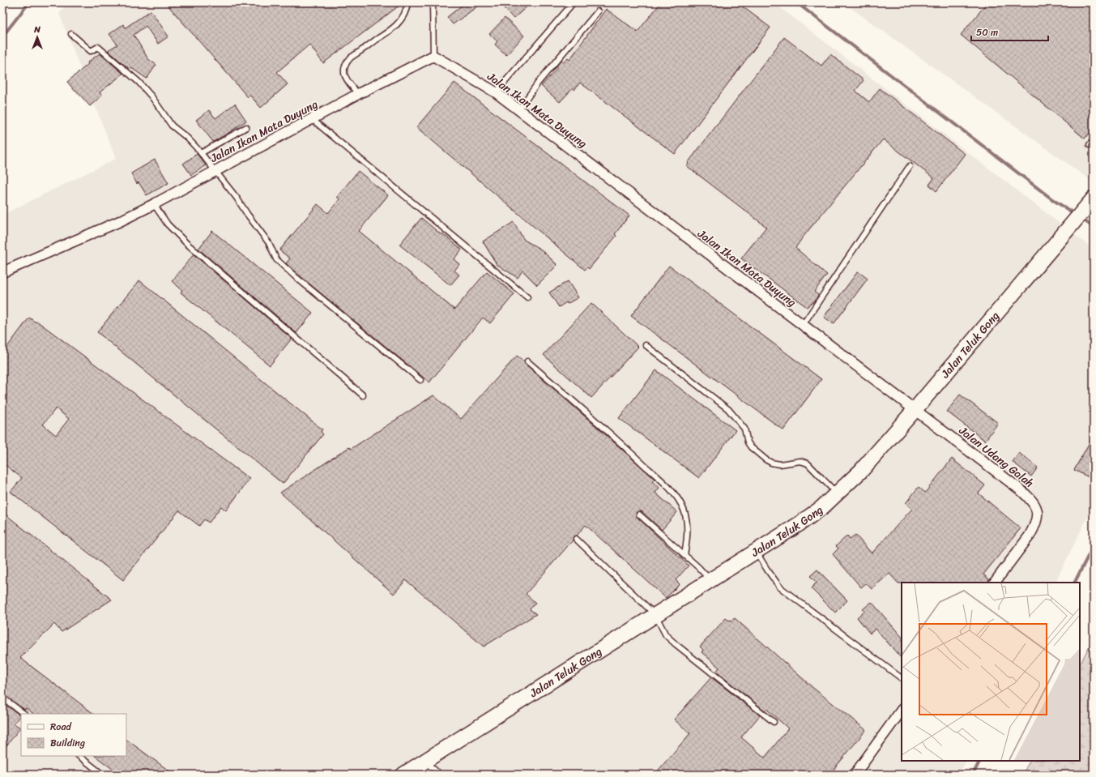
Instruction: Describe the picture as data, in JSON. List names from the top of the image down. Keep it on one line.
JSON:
{"streets":{"street":["Jalan Ikan Mata Duyung","Jalan Teluk Gong","Jalan Udang Galah"]},"crossings":[["Jalan Ikan Mata Duyung","Jalan Teluk Gong"],["Jalan Ikan Mata Duyung","Jalan Udang Galah"],["Jalan Teluk Gong","Jalan Udang Galah"]],"legend":["Road","Building"],"scale_bar":"50 m","north":"top"}
